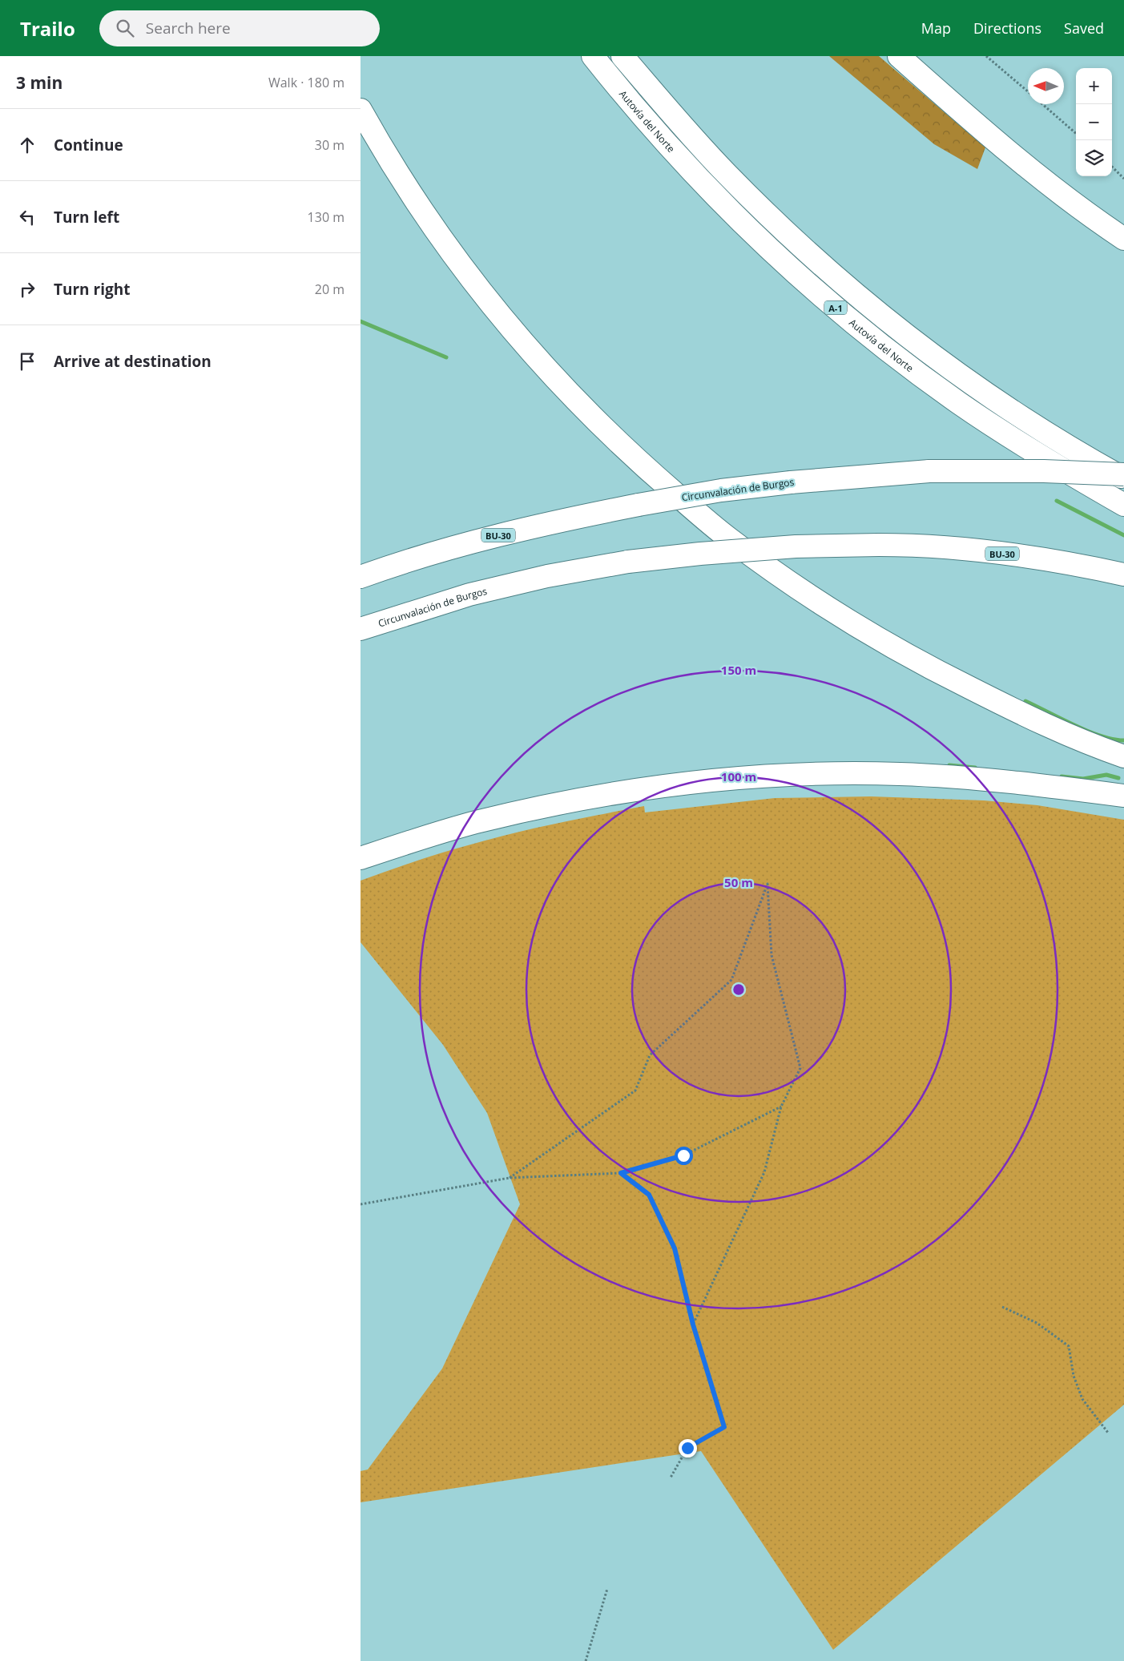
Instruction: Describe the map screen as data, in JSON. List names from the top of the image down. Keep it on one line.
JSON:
{"streets":{"highway":["Autovía del Norte","A-1","Circunvalación de Burgos","BU-30"]},"north":"left","page":{"header":"Trailo","search":"Search here","nav":["Map","Directions","Saved"],"heading":["3 min","Walk · 180 m"],"map_buttons":["+","−"],"list":[["Continue","30 m"],["Turn left","130 m"],["Turn right","20 m"],"Arrive at destination"]},"rings":["150 m","100 m","50 m"]}
